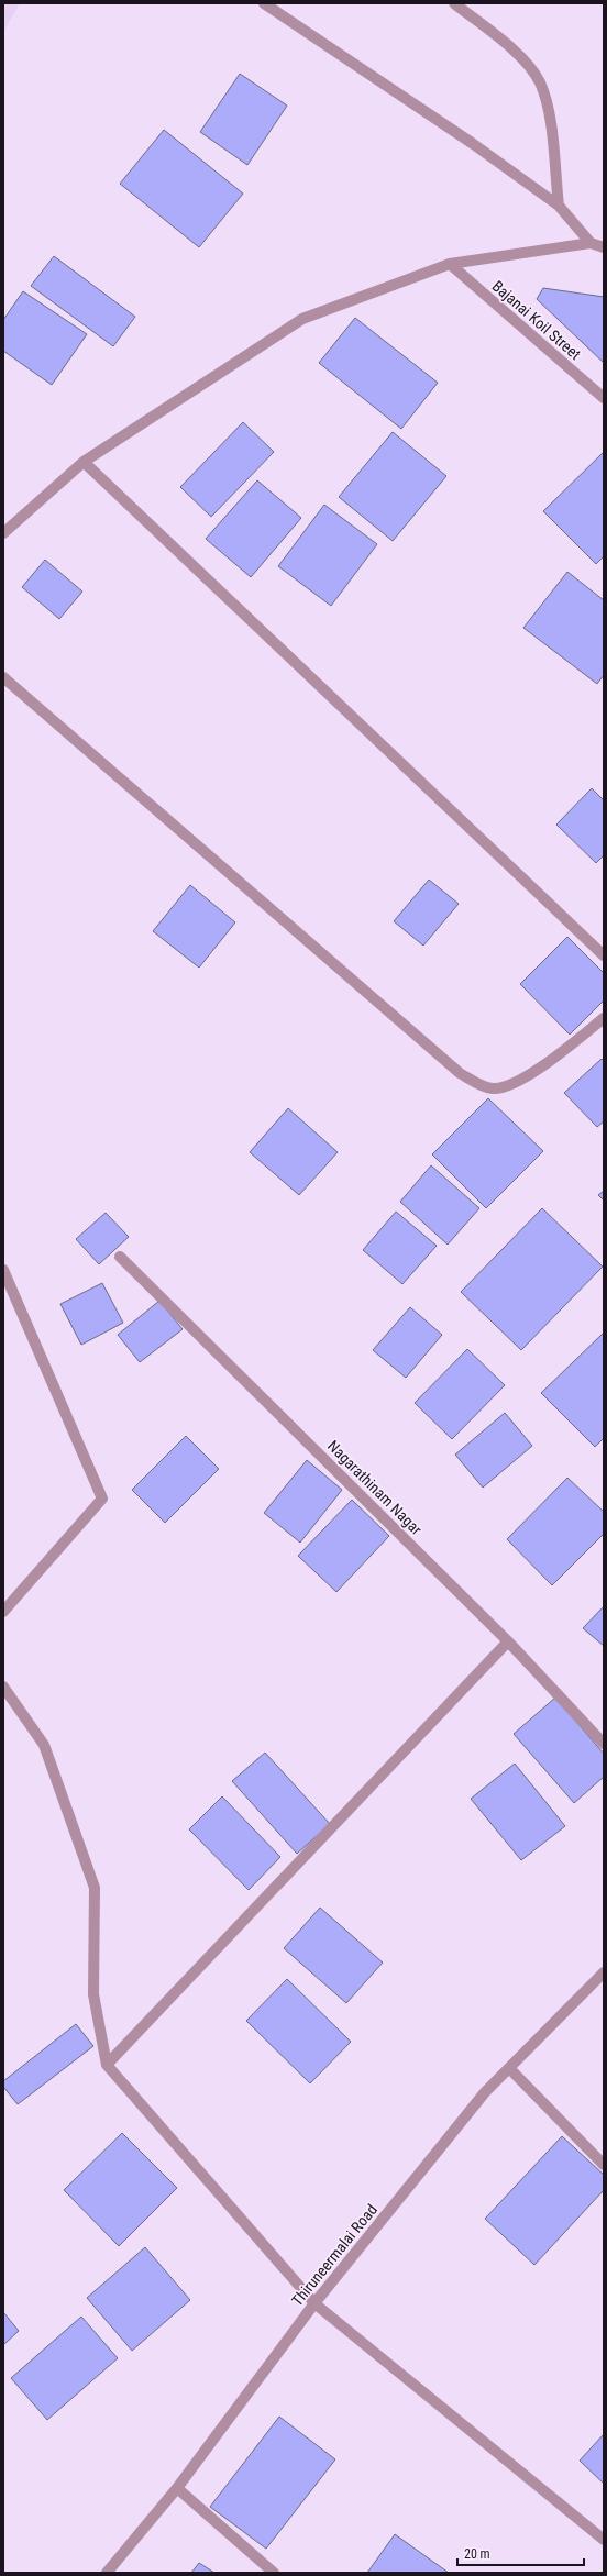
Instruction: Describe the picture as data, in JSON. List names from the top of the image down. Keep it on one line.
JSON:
{"streets":{"street":["Bajanai Koil Street","Nagarathinam Nagar","Thiruneermalai Road"]},"scale_bar":"20 m"}
